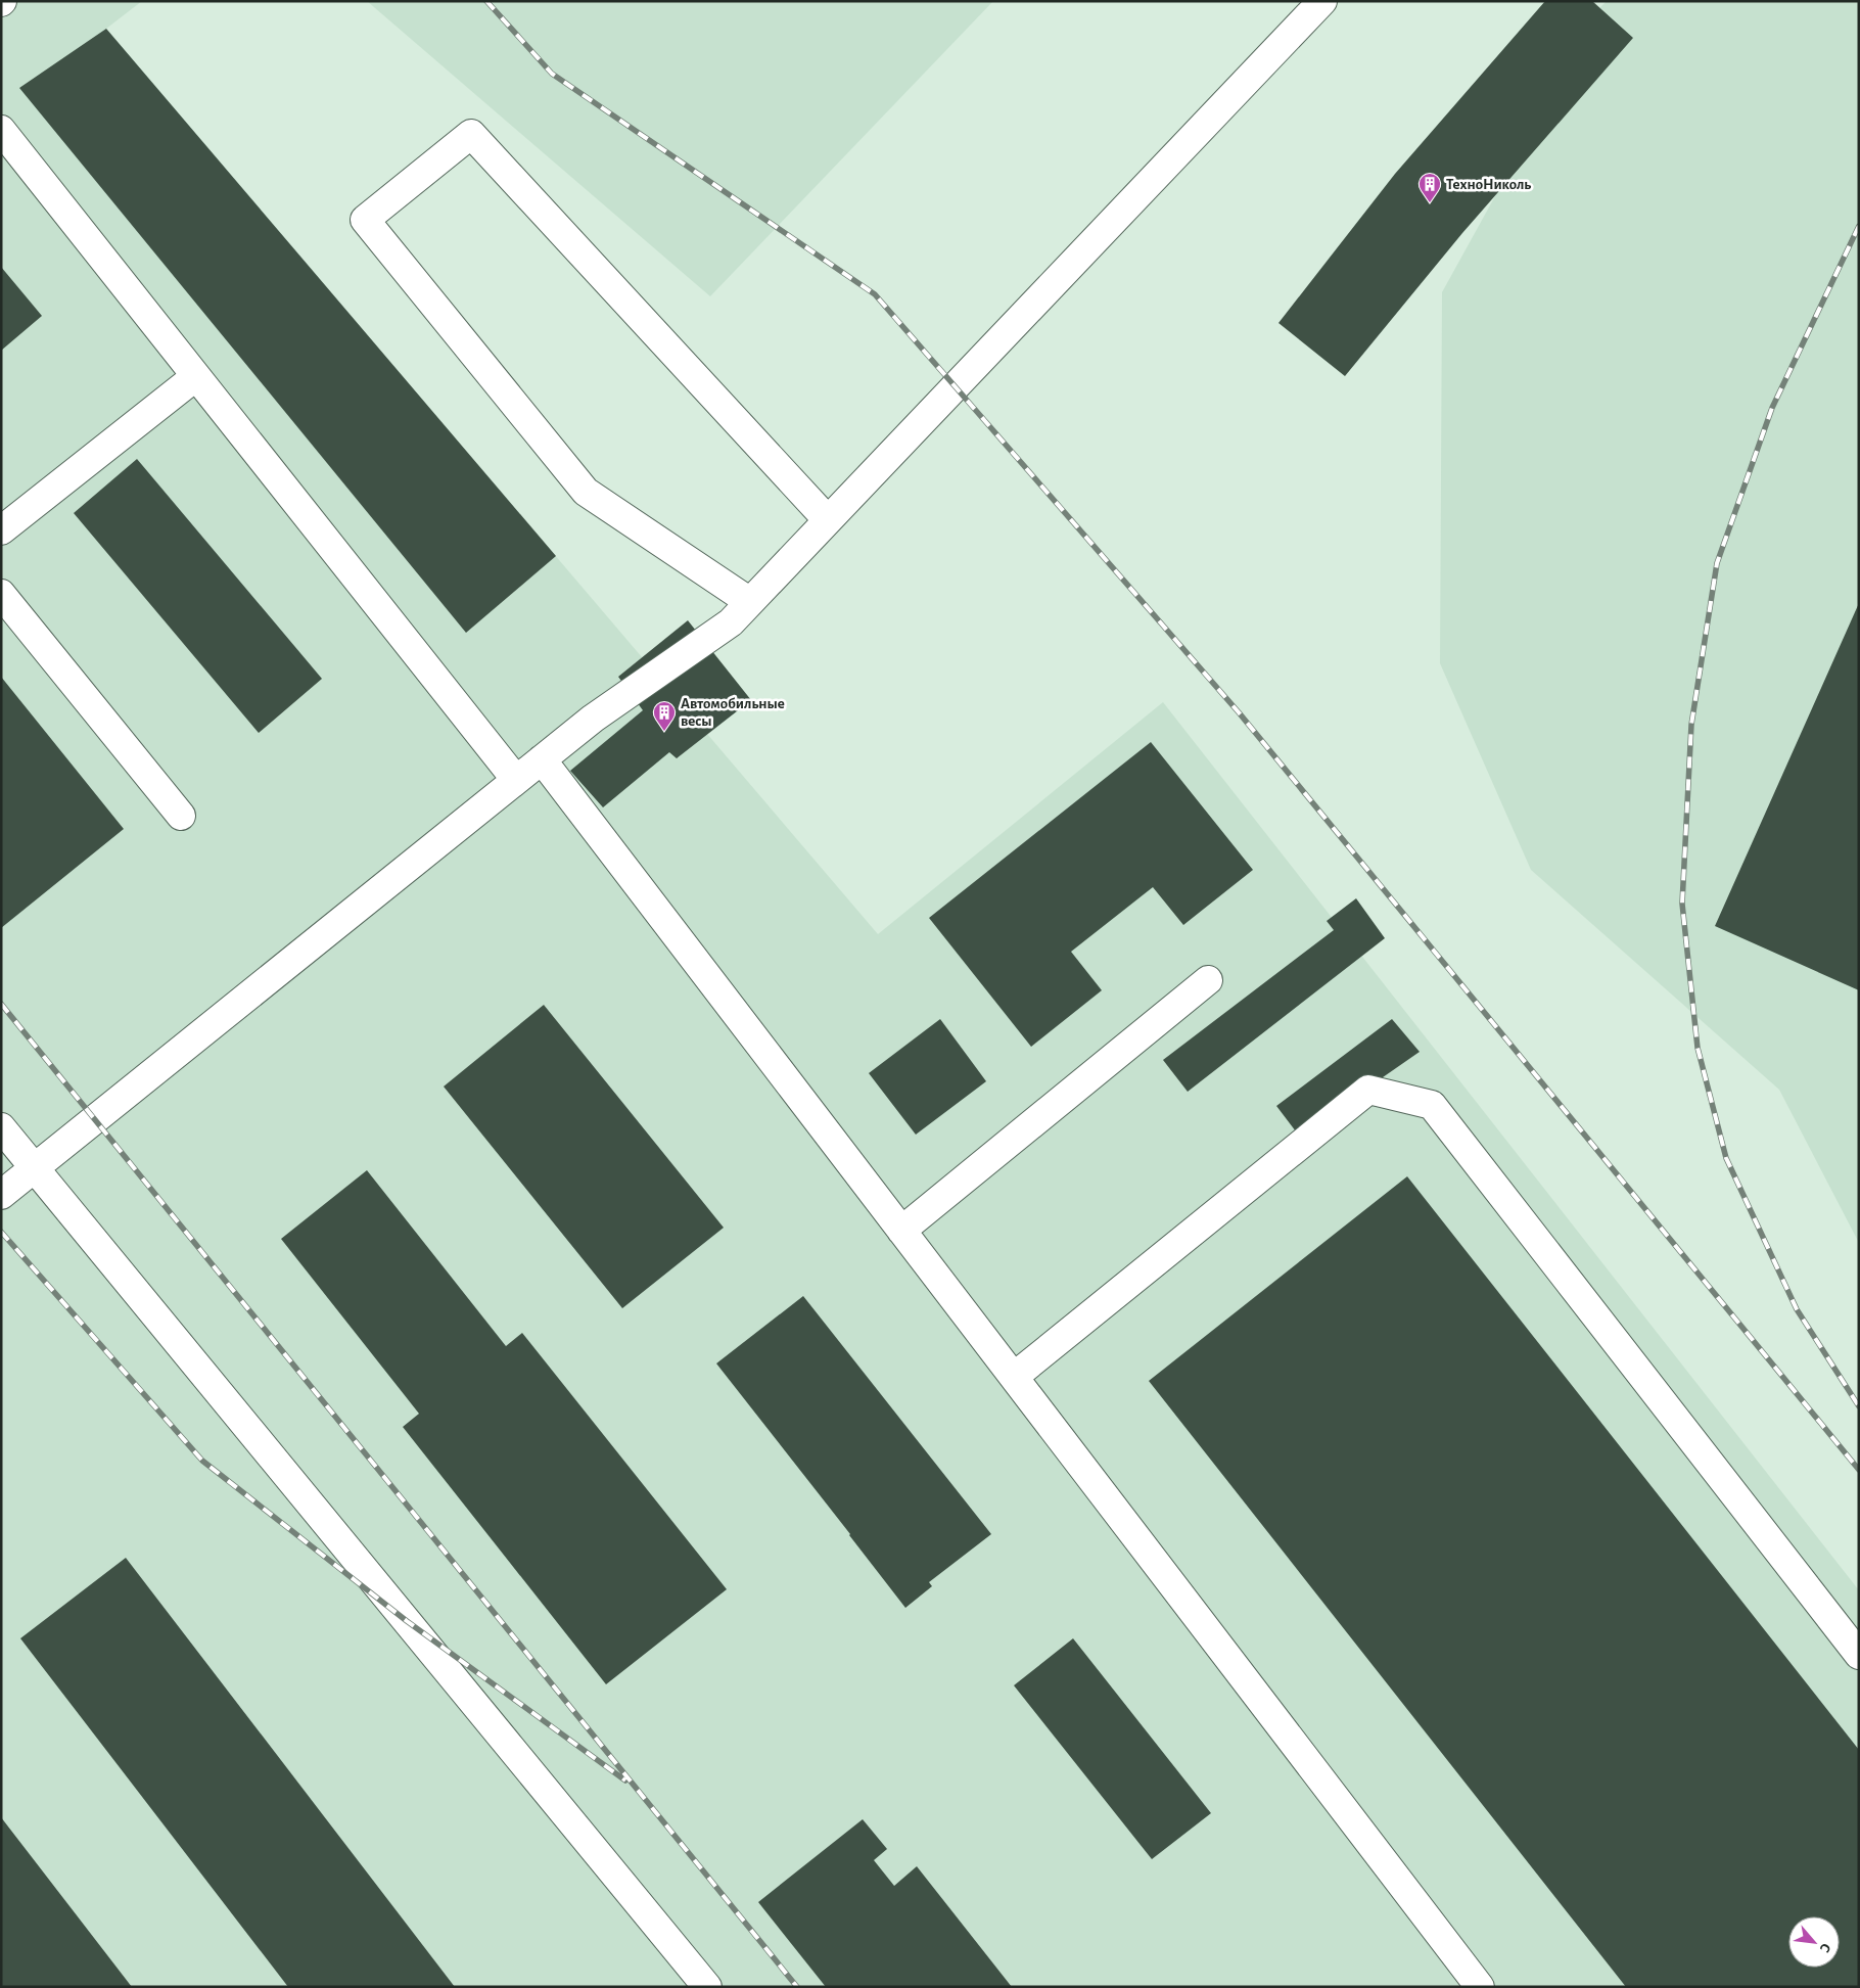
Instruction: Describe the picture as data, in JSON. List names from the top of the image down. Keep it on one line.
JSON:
{"places":{"building":["ТехноНиколь","Автомобильные весы"]},"north":"bottom right"}
